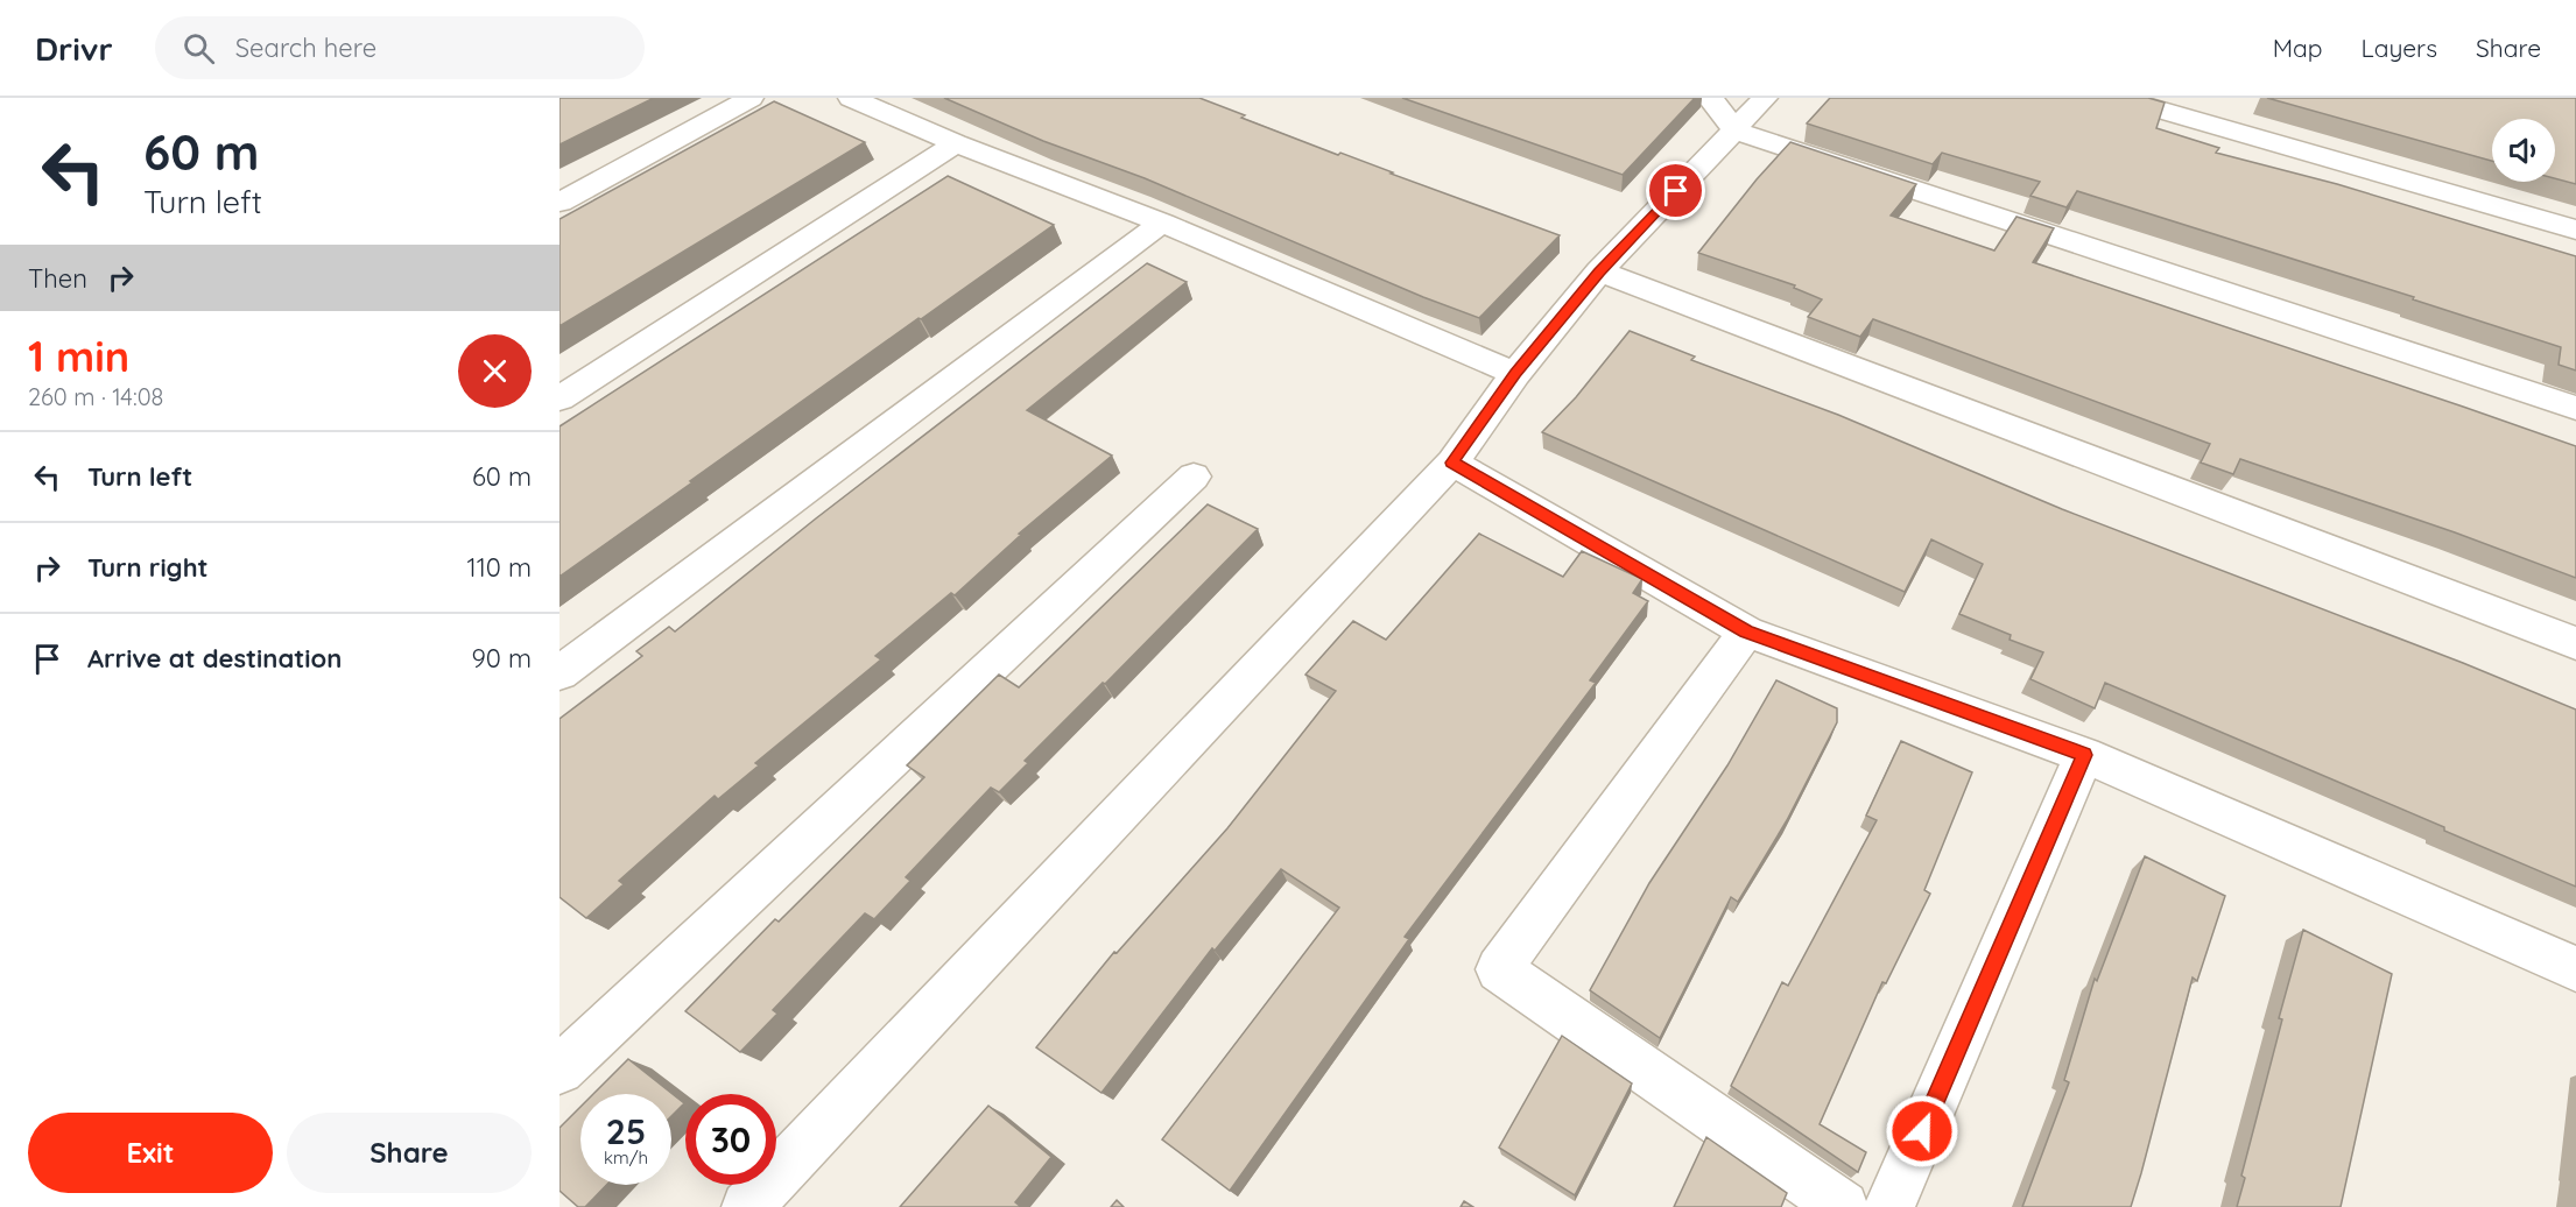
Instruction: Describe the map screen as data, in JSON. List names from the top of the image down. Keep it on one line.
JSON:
{"page":{"header":"Drivr","search":"Search here","nav":["Map","Layers","Share"],"turn":["60 m","Turn left"],"then":"Then","heading":["1 min","260 m · 14:08"],"list":[{"name":"Turn left","value":"60 m"},{"name":"Turn right","value":"110 m"},{"name":"Arrive at destination","value":"90 m"}],"speed":"25 km/h","limit":"30","buttons":["Exit","Share"]}}
